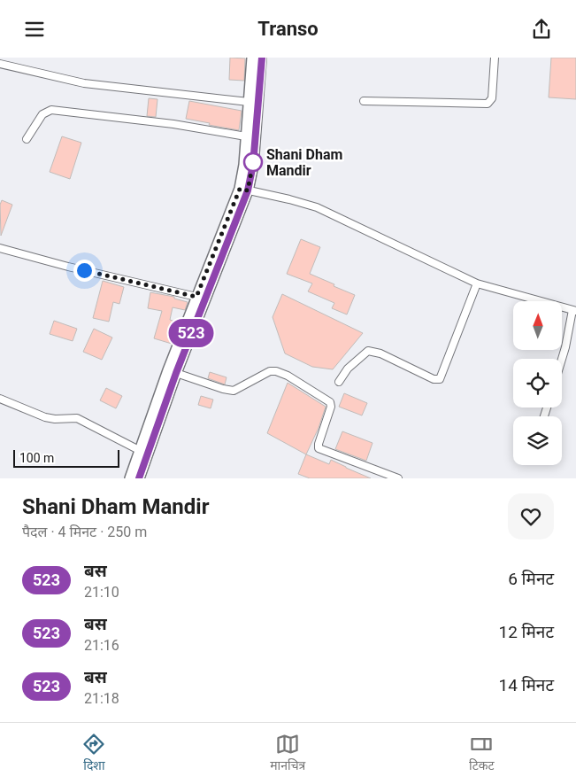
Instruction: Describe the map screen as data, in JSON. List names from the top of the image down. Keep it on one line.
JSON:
{"places":["Shani Dham Mandir"],"lines":["bus line 523"],"scale_bar":"100 m","north":"top","page":{"header":"Transo","on_map":"523","scale":"100 m","heading":["Shani Dham Mandir","पैदल · 4 मिनट · 250 m"],"list":[{"mark":"523","name":"बस","note":"21:10","value":"6 मिनट"},{"mark":"523","name":"बस","note":"21:16","value":"12 मिनट"},{"mark":"523","name":"बस","note":"21:18","value":"14 मिनट"}],"tabs":["दिशा","मानचित्र","टिकट"]}}
